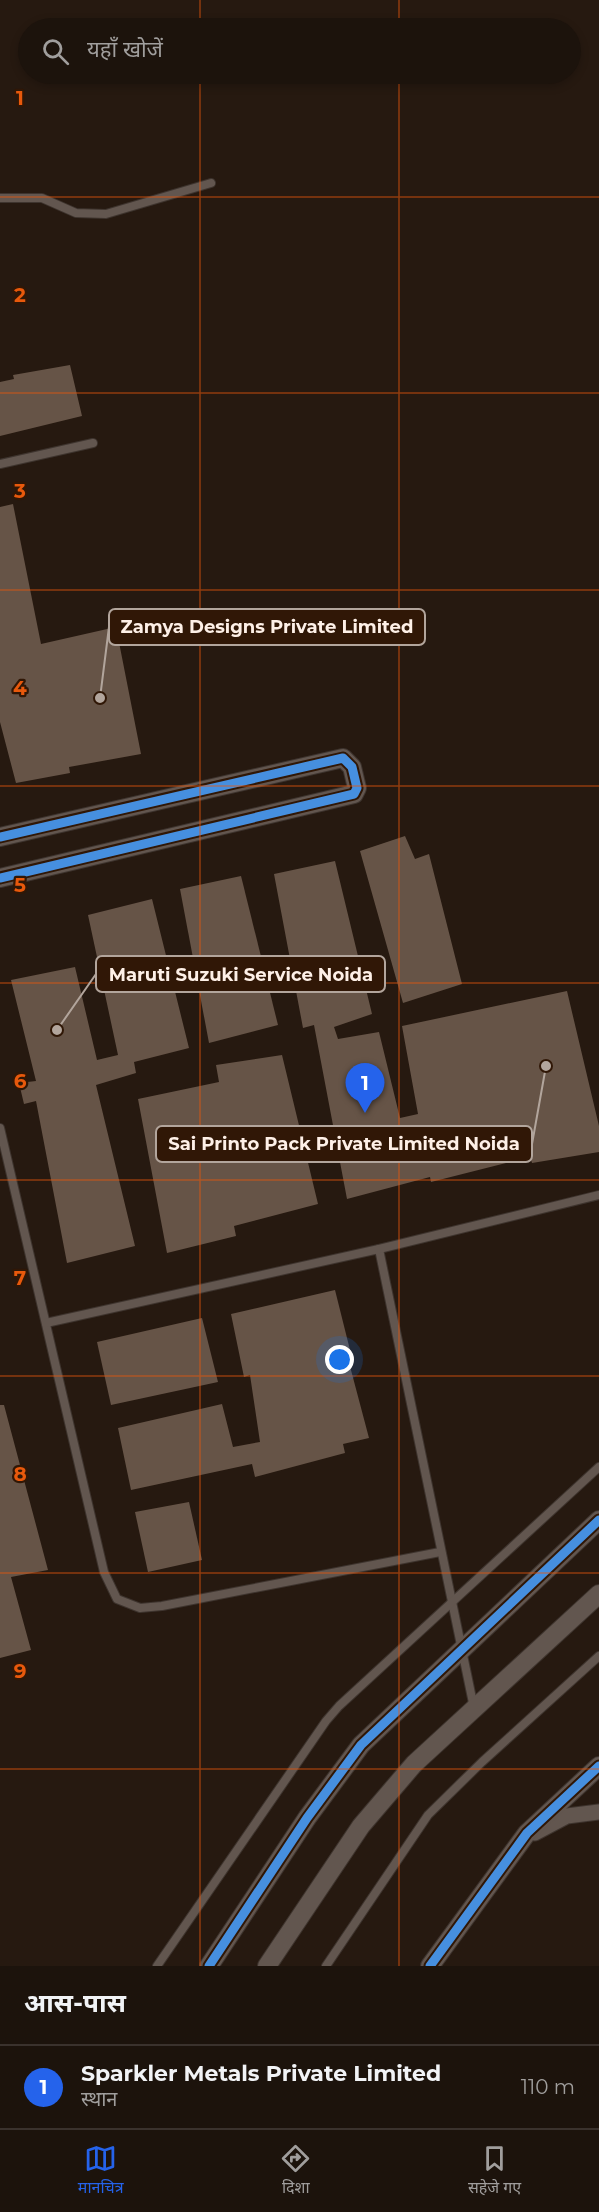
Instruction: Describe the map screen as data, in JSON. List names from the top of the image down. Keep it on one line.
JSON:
{"places":["Zamya Designs Private Limited","Maruti Suzuki Service Noida","Sai Printo Pack Private Limited Noida"],"page":{"search":"यहाँ खोजें","pins":"1","heading":"आस-पास","list":[{"mark":"1","name":"Sparkler Metals Private Limited","note":"स्थान","value":"110 m"}],"nav":["मानचित्र","दिशा","सहेजे गए"]},"grid":{"rows":["1","2","3","4","5","6","7","8","9"]}}
